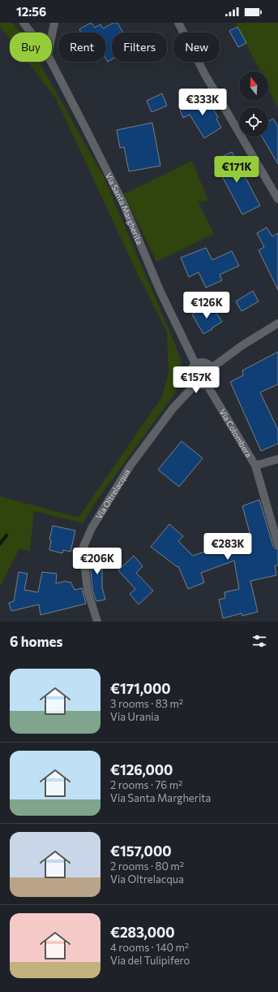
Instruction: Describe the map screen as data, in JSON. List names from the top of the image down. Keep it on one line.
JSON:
{"streets":{"street":["Via Santa Margherita","Via Colombera","Via Oltrelacqua"]},"crossings":[["Via Santa Margherita","Via Colombera"],["Via Santa Margherita","Via Oltrelacqua"],["Via Colombera","Via Oltrelacqua"]],"north":"top","page":{"status":"12:56","chip":["Buy","Rent","Filters","New"],"price":["€333K","€171K","€126K","€157K","€283K","€206K"],"heading":"6 homes","list":[{"name":"€171,000","note":"3 rooms · 83 m² · Via Urania"},{"name":"€126,000","note":"2 rooms · 76 m² · Via Santa Margherita"},{"name":"€157,000","note":"2 rooms · 80 m² · Via Oltrelacqua"},{"name":"€283,000","note":"4 rooms · 140 m² · Via del Tulipifero"}]}}
